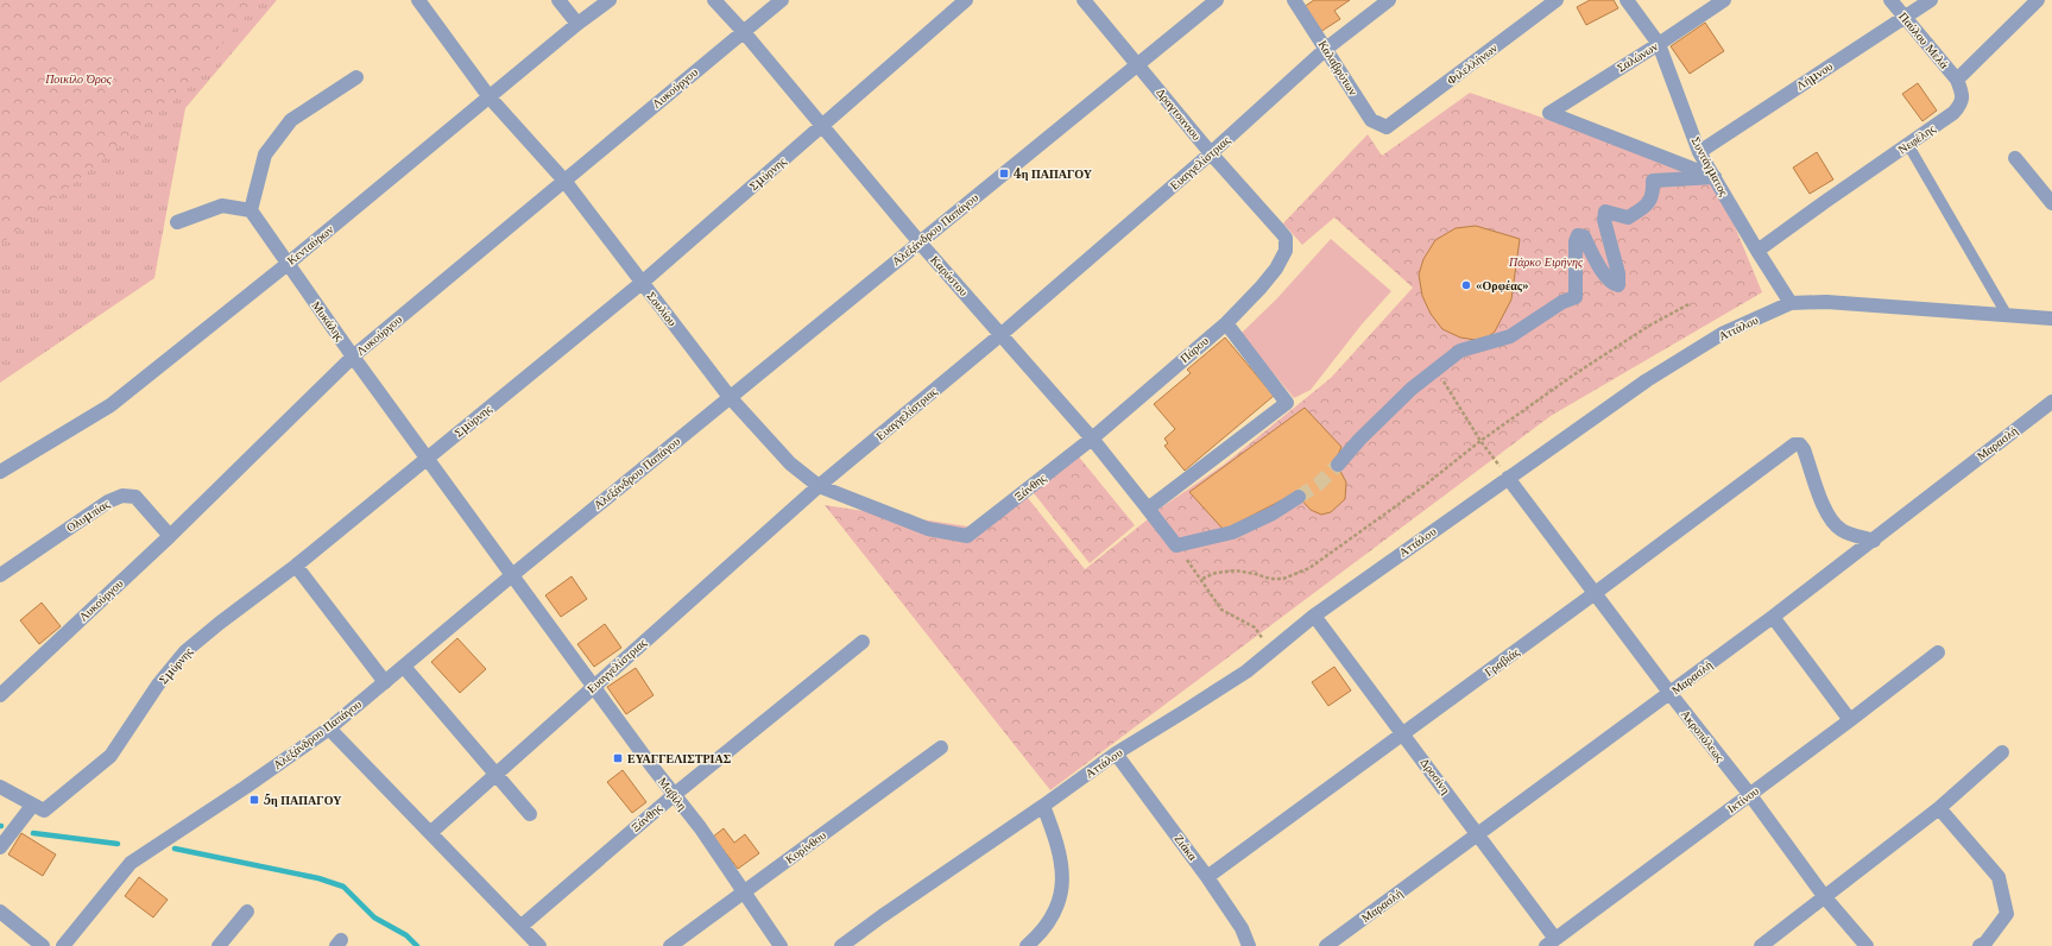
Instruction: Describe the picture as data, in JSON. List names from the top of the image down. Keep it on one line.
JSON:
{"streets":{"street":["Παύλου Μελά","Σαλώνων","Φιλελλήνων","Καλαβρύτων","Λήμνου","Λυκούργου","Δραγτσανιου","Νεφέλης","Ευαγγελίστριας","Συντάγματος","Σμύρνης","Αλεξάνδρου Παπάγου","Κενταύρων","Καρύστου","Σουλίου","Μυκάλης","Αττάλου","Πάρου","Μαρασλή","Ξάνθης","Ολυμπίας","Γραβιάς","Ακροπόλεως","Δροσίνη","Μαβίλη","Ικτίνου","Κορίνθου","Ζιάκα"]},"crossings":[["Παύλου Μελά","Λήμνου"],["Παύλου Μελά","Νεφέλης"],["Σαλώνων","Συντάγματος"],["Φιλελλήνων","Καλαβρύτων"],["Καλαβρύτων","Ευαγγελίστριας"],["Λήμνου","Συντάγματος"],["Λυκούργου","Καρύστου"],["Λυκούργου","Σουλίου"],["Λυκούργου","Μυκάλης"],["Λυκούργου","Ολυμπίας"],["Δραγτσανιου","Ευαγγελίστριας"],["Δραγτσανιου","Αλεξάνδρου Παπάγου"],["Δραγτσανιου","Πάρου"],["Νεφέλης","Συντάγματος"],["Ευαγγελίστριας","Καρύστου"],["Ευαγγελίστριας","Σουλίου"],["Ευαγγελίστριας","Μαβίλη"],["Συντάγματος","Αττάλου"],["Σμύρνης","Καρύστου"],["Σμύρνης","Σουλίου"],["Σμύρνης","Μυκάλης"],["Αλεξάνδρου Παπάγου","Καρύστου"],["Αλεξάνδρου Παπάγου","Σουλίου"],["Αλεξάνδρου Παπάγου","Μυκάλης"],["Αλεξάνδρου Παπάγου","Μαβίλη"],["Κενταύρων","Σουλίου"],["Κενταύρων","Μυκάλης"],["Καρύστου","Πάρου"],["Καρύστου","Ξάνθης"],["Σουλίου","Ξάνθης"],["Μυκάλης","Μαβίλη"],["Αττάλου","Ακροπόλεως"],["Αττάλου","Δροσίνη"],["Αττάλου","Ζιάκα"],["Πάρου","Ξάνθης"],["Μαρασλή","Γραβιάς"],["Μαρασλή","Ακροπόλεως"],["Μαρασλή","Δροσίνη"],["Ξάνθης","Μαβίλη"],["Γραβιάς","Ακροπόλεως"],["Γραβιάς","Δροσίνη"],["Γραβιάς","Ζιάκα"],["Ακροπόλεως","Ικτίνου"],["Δροσίνη","Ικτίνου"],["Μαβίλη","Κορίνθου"]],"parks":["Ποικίλο Όρος","Πάρκο Ειρήνης"],"places":{"transit":["4η ΠΑΠΑΓΟΥ","ΕΥΑΓΓΕΛΙΣΤΡΙΑΣ","5η ΠΑΠΑΓΟΥ"],"other":["«Ορφέας»"]}}
